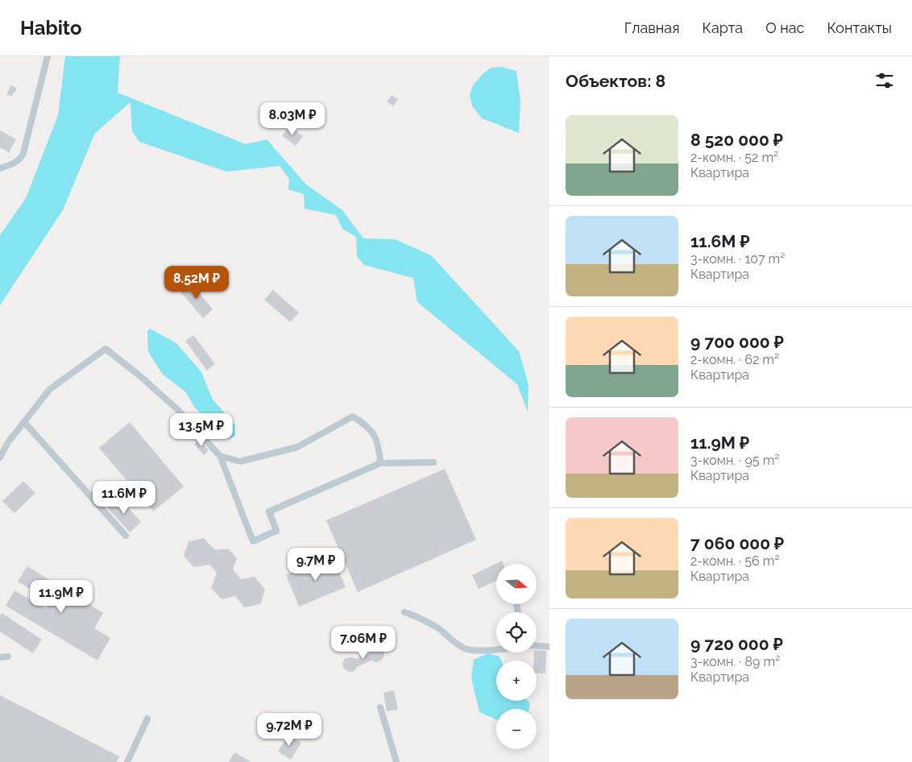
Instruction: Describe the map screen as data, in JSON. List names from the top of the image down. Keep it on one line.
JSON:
{"north":"right","page":{"header":"Habito","nav":["Главная","Карта","О нас","Контакты"],"heading":"Объектов: 8","price":["8.03M ₽","8.52M ₽","13.5M ₽","11.6M ₽","9.7M ₽","11.9M ₽","7.06M ₽","9.72M ₽"],"list":[{"name":"8 520 000 ₽","note":"2-комн. · 52 m² · Квартира"},{"name":"11.6M ₽","note":"3-комн. · 107 m² · Квартира"},{"name":"9 700 000 ₽","note":"2-комн. · 62 m² · Квартира"},{"name":"11.9M ₽","note":"3-комн. · 95 m² · Квартира"},{"name":"7 060 000 ₽","note":"2-комн. · 56 m² · Квартира"},{"name":"9 720 000 ₽","note":"3-комн. · 89 m² · Квартира"}],"map_buttons":["+","−"]}}
